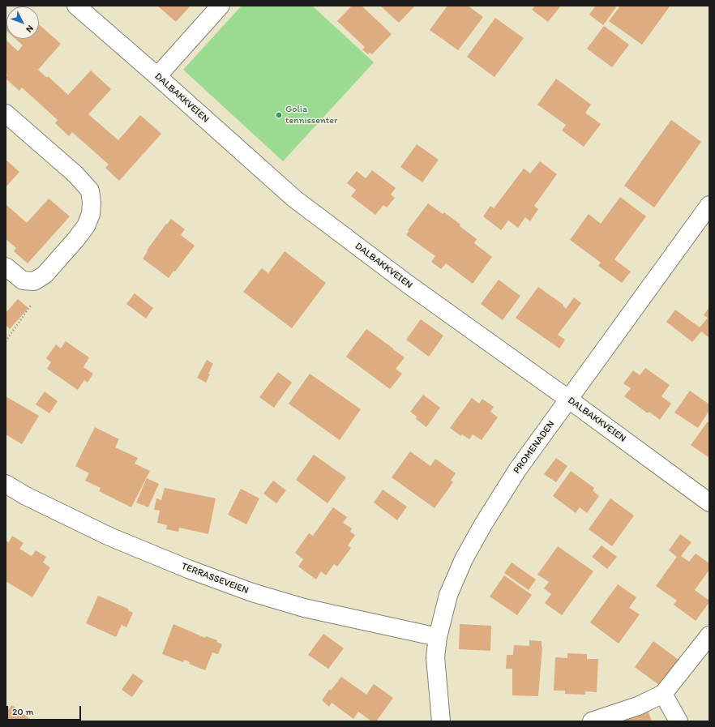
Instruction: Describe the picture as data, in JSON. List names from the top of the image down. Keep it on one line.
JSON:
{"streets":{"street":["DALBAKKVEIEN","PROMENADEN","TERRASSEVEIEN"]},"crossings":[["DALBAKKVEIEN","PROMENADEN"],["PROMENADEN","TERRASSEVEIEN"]],"places":["Golia tennissenter"],"scale_bar":"20 m","north":"bottom right"}
